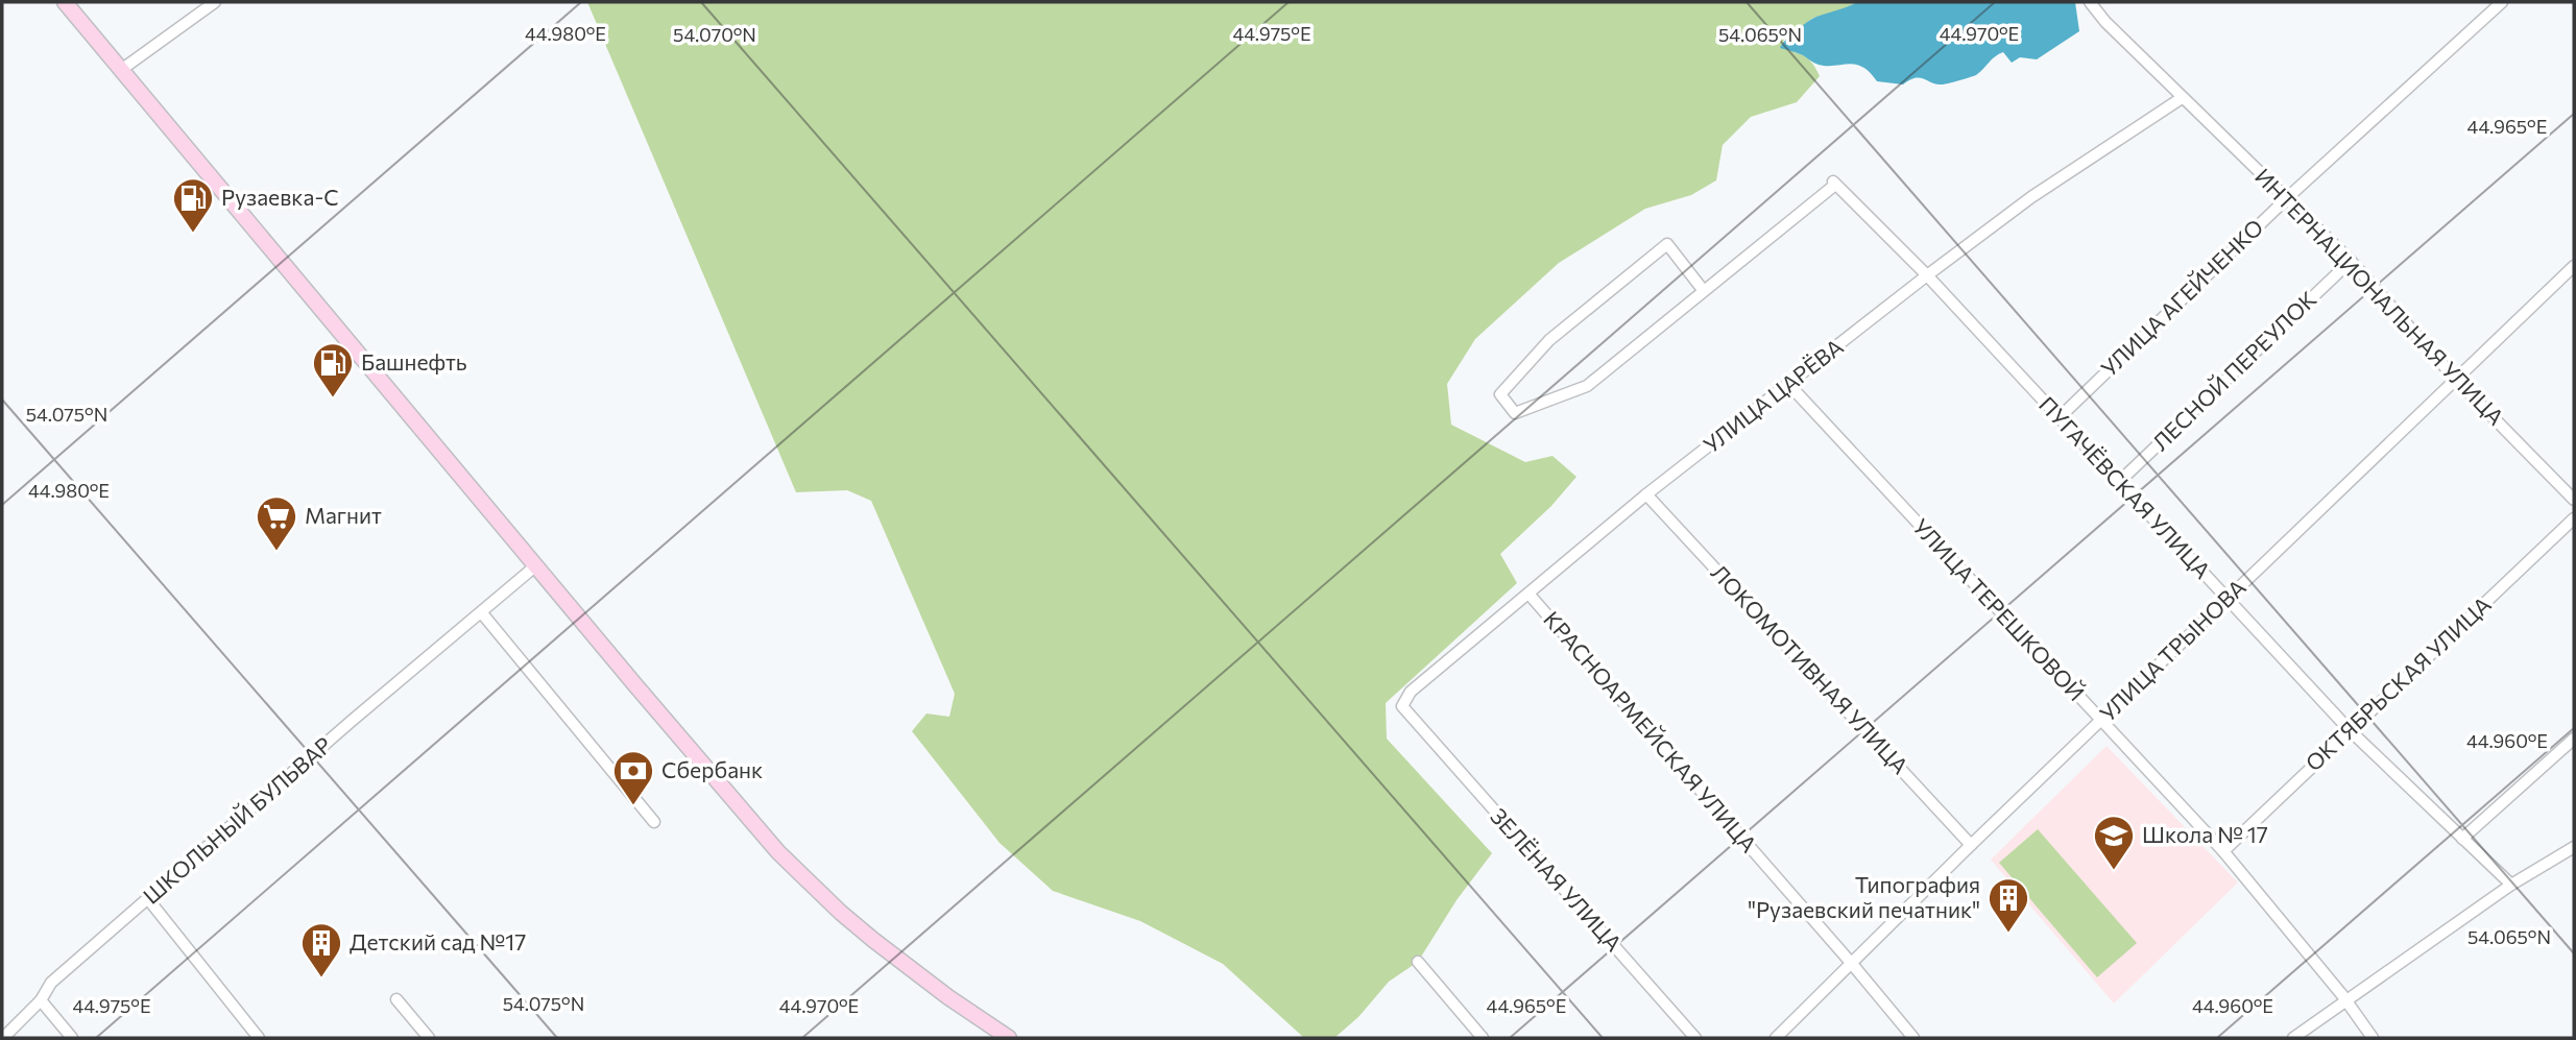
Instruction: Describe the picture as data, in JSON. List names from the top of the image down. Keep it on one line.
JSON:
{"streets":{"street":["ИНТЕРНАЦИОНАЛЬНАЯ УЛИЦА","УЛИЦА АГЕЙЧЕНКО","ЛЕСНОЙ ПЕРЕУЛОК","УЛИЦА ЦАРЁВА","ПУГАЧЁВСКАЯ УЛИЦА","УЛИЦА ТЕРЕШКОВОЙ","УЛИЦА ТРЫНОВА","ЛОКОМОТИВНАЯ УЛИЦА","ОКТЯБРЬСКАЯ УЛИЦА","КРАСНОАРМЕЙСКАЯ УЛИЦА","ШКОЛЬНЫЙ БУЛЬВАР","ЗЕЛЁНАЯ УЛИЦА"]},"crossings":[["ИНТЕРНАЦИОНАЛЬНАЯ УЛИЦА","УЛИЦА АГЕЙЧЕНКО"],["ИНТЕРНАЦИОНАЛЬНАЯ УЛИЦА","ЛЕСНОЙ ПЕРЕУЛОК"],["ИНТЕРНАЦИОНАЛЬНАЯ УЛИЦА","УЛИЦА ЦАРЁВА"],["ИНТЕРНАЦИОНАЛЬНАЯ УЛИЦА","УЛИЦА ТРЫНОВА"],["УЛИЦА АГЕЙЧЕНКО","ПУГАЧЁВСКАЯ УЛИЦА"],["ЛЕСНОЙ ПЕРЕУЛОК","ПУГАЧЁВСКАЯ УЛИЦА"],["УЛИЦА ЦАРЁВА","ПУГАЧЁВСКАЯ УЛИЦА"],["УЛИЦА ЦАРЁВА","УЛИЦА ТЕРЕШКОВОЙ"],["УЛИЦА ЦАРЁВА","ЛОКОМОТИВНАЯ УЛИЦА"],["УЛИЦА ЦАРЁВА","КРАСНОАРМЕЙСКАЯ УЛИЦА"],["УЛИЦА ЦАРЁВА","ЗЕЛЁНАЯ УЛИЦА"],["ПУГАЧЁВСКАЯ УЛИЦА","УЛИЦА ТРЫНОВА"],["ПУГАЧЁВСКАЯ УЛИЦА","ОКТЯБРЬСКАЯ УЛИЦА"],["УЛИЦА ТЕРЕШКОВОЙ","УЛИЦА ТРЫНОВА"],["УЛИЦА ТЕРЕШКОВОЙ","ОКТЯБРЬСКАЯ УЛИЦА"],["УЛИЦА ТРЫНОВА","ЛОКОМОТИВНАЯ УЛИЦА"],["УЛИЦА ТРЫНОВА","КРАСНОАРМЕЙСКАЯ УЛИЦА"]],"places":{"fuel station":["Рузаевка-С","Башнефть"],"supermarket":["Магнит"],"bank":["Сбербанк"],"school or university":["Школа № 17"],"building":["Типография \"Рузаевский печатник\"","Детский сад №17"]},"coordinates":["44.980°E","44.975°E","44.970°E","54.070°N","54.065°N","44.965°E","54.075°N","44.960°E"]}
